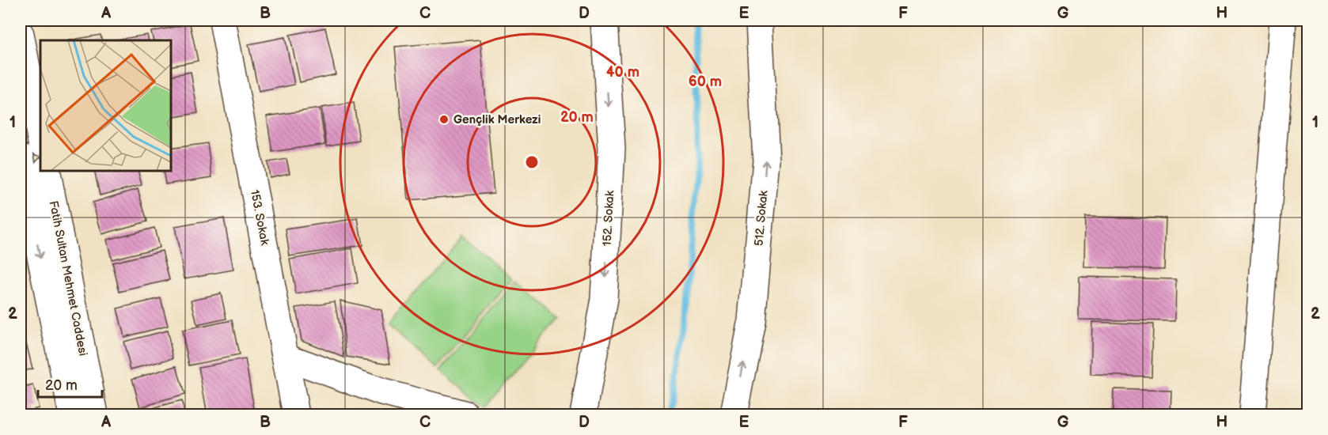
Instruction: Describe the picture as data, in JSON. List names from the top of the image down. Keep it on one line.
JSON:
{"streets":{"street":["153. Sokak","152. Sokak","512. Sokak","Fatih Sultan Mehmet Caddesi"]},"one_way":["152. Sokak","512. Sokak"],"places":["Gençlik Merkezi"],"scale_bar":"20 m","grid":{"columns":["A","B","C","D","E","F","G","H"],"rows":["1","2"]},"rings":["40 m","60 m","20 m"]}
